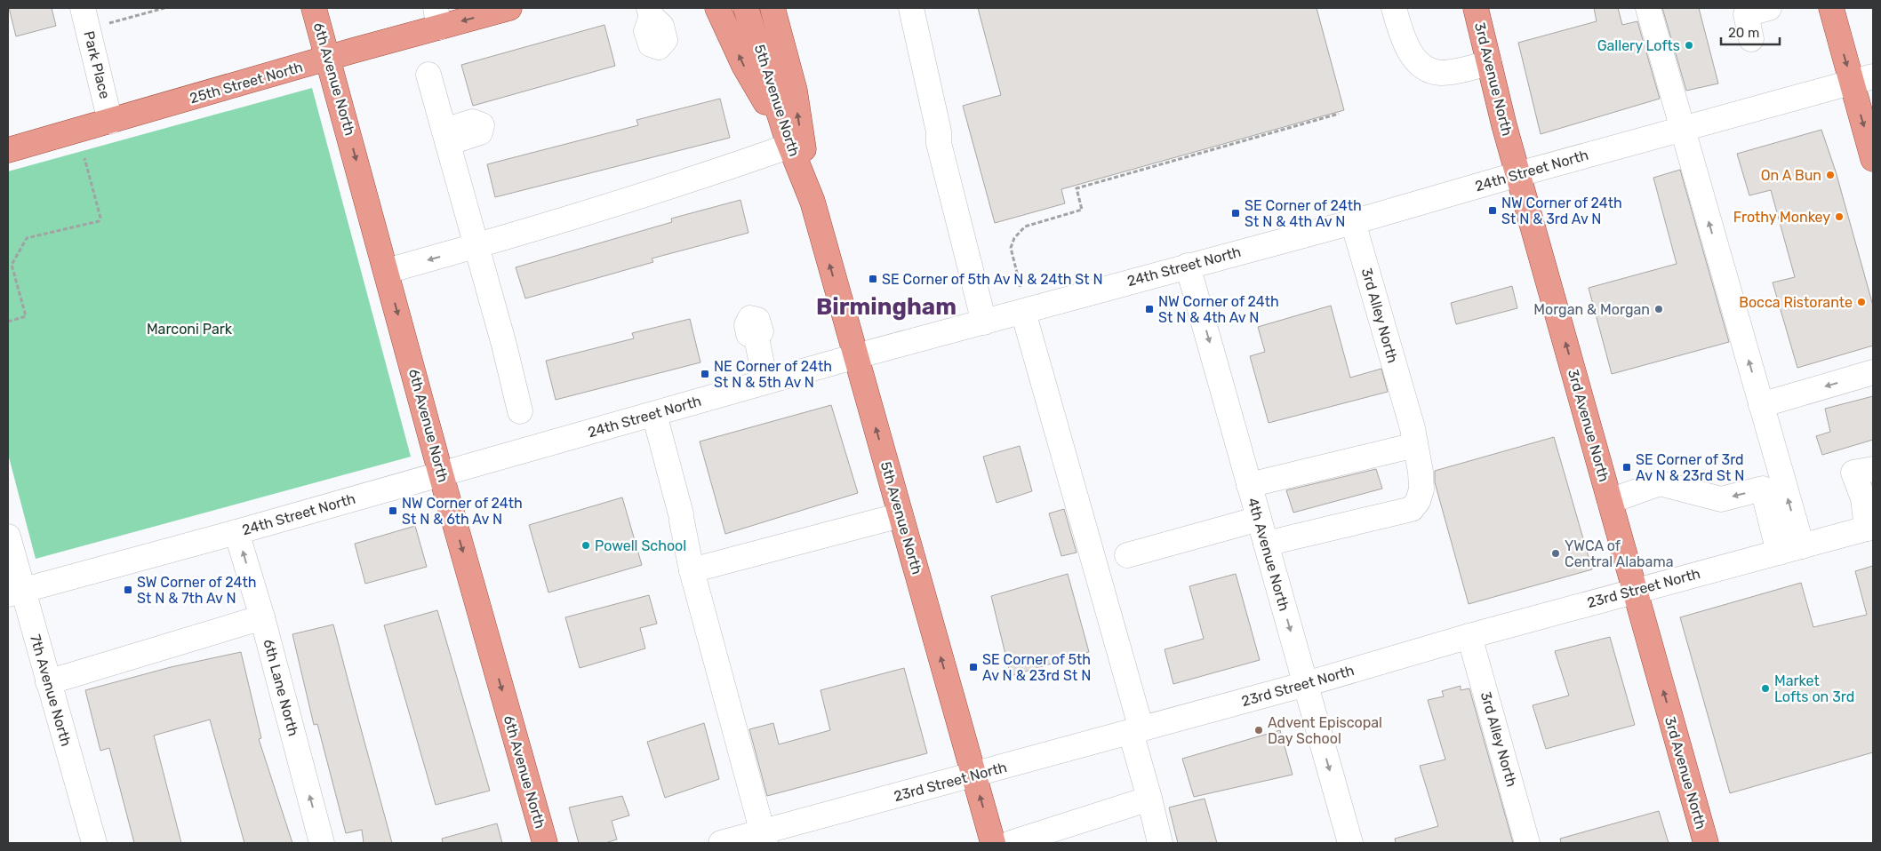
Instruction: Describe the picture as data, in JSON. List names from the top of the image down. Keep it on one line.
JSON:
{"streets":{"main road":["6th Avenue North","3rd Avenue North","25th Street North","5th Avenue North"],"street":["Park Place","24th Street North","3rd Alley North","4th Avenue North","23rd Street North","6th Lane North","7th Avenue North"]},"crossings":[["Park Place","25th Street North"],["6th Avenue North","25th Street North"],["6th Avenue North","24th Street North"],["3rd Avenue North","24th Street North"],["3rd Avenue North","23rd Street North"],["5th Avenue North","24th Street North"],["5th Avenue North","23rd Street North"],["24th Street North","3rd Alley North"],["24th Street North","4th Avenue North"],["24th Street North","6th Lane North"],["24th Street North","7th Avenue North"],["3rd Alley North","4th Avenue North"],["3rd Alley North","23rd Street North"],["4th Avenue North","23rd Street North"]],"one_way":["6th Avenue North","3rd Avenue North","6th Lane North"],"districts":["Birmingham"],"parks":["Marconi Park"],"places":{"other":["Gallery Lofts","On A Bun","Frothy Monkey","Bocca Ristorante","Morgan & Morgan","Powell School","YWCA of Central Alabama","Market Lofts on 3rd","Advent Episcopal Day School"],"transit":["NW Corner of 24th St N & 3rd Av N","SE Corner of 24th St N & 4th Av N","SE Corner of 5th Av N & 24th St N","NW Corner of 24th St N & 4th Av N","NE Corner of 24th St N & 5th Av N","SE Corner of 3rd Av N & 23rd St N","NW Corner of 24th St N & 6th Av N","SW Corner of 24th St N & 7th Av N","SE Corner of 5th Av N & 23rd St N"]},"scale_bar":"20 m"}
